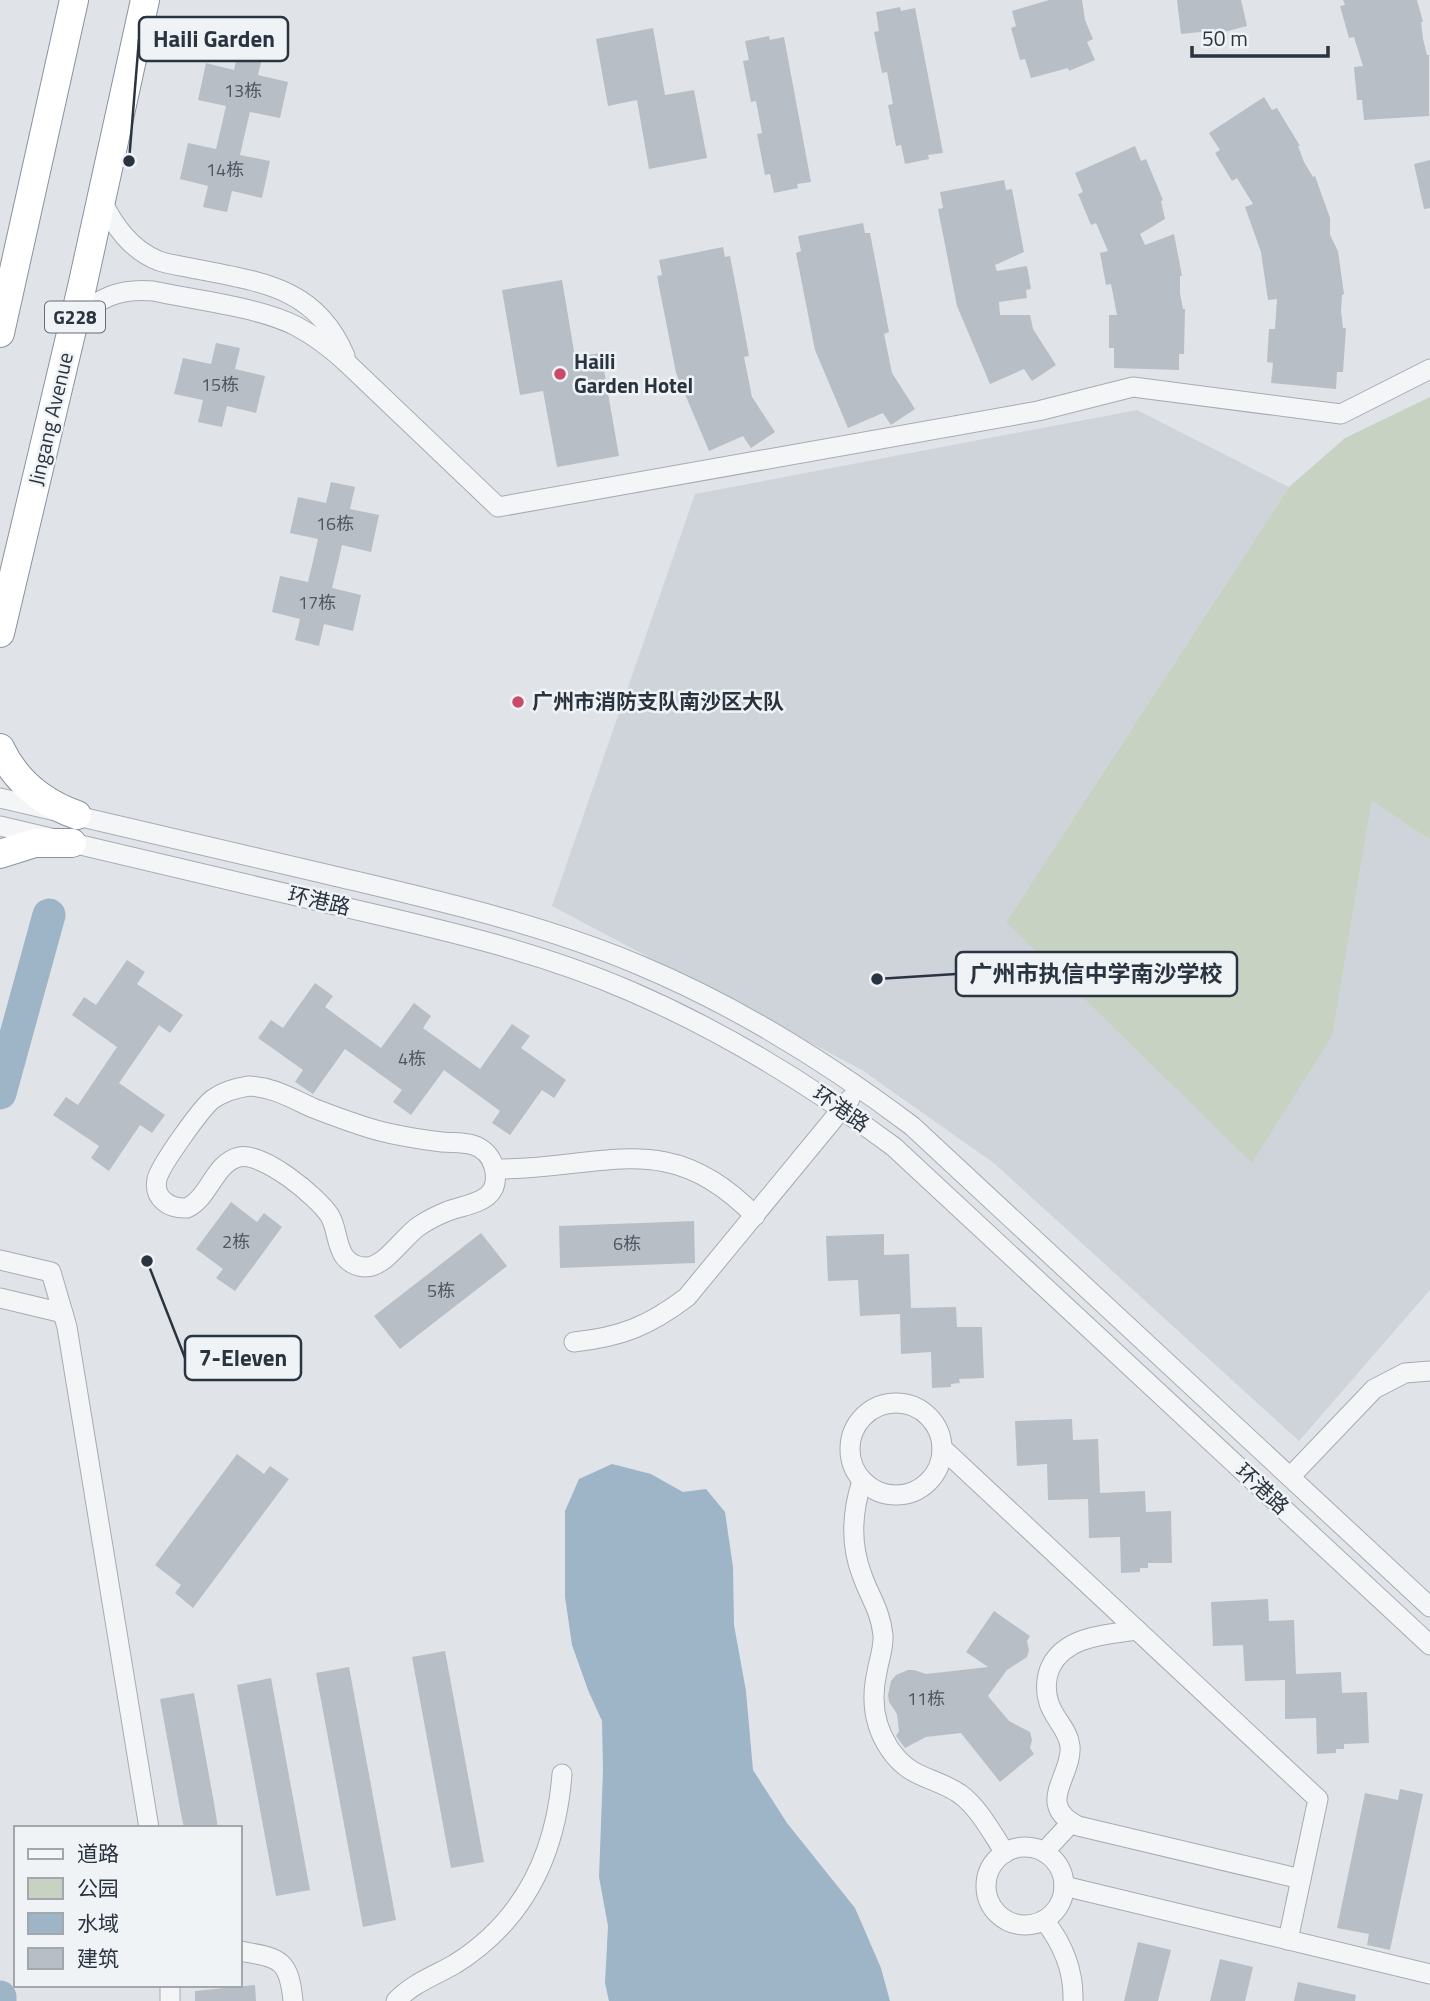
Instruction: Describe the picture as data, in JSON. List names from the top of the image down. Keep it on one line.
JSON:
{"streets":{"highway":["G228","Jingang Avenue"],"street":["环港路"]},"places":["Haili Garden","Haili Garden Hotel","广州市消防支队南沙区大队","广州市执信中学南沙学校","7-Eleven"],"house_numbers":["13栋","14栋","15栋","16栋","17栋","4栋","2栋","6栋","5栋","11栋"],"legend":["道路","公园","水域","建筑"],"scale_bar":"50 m"}
